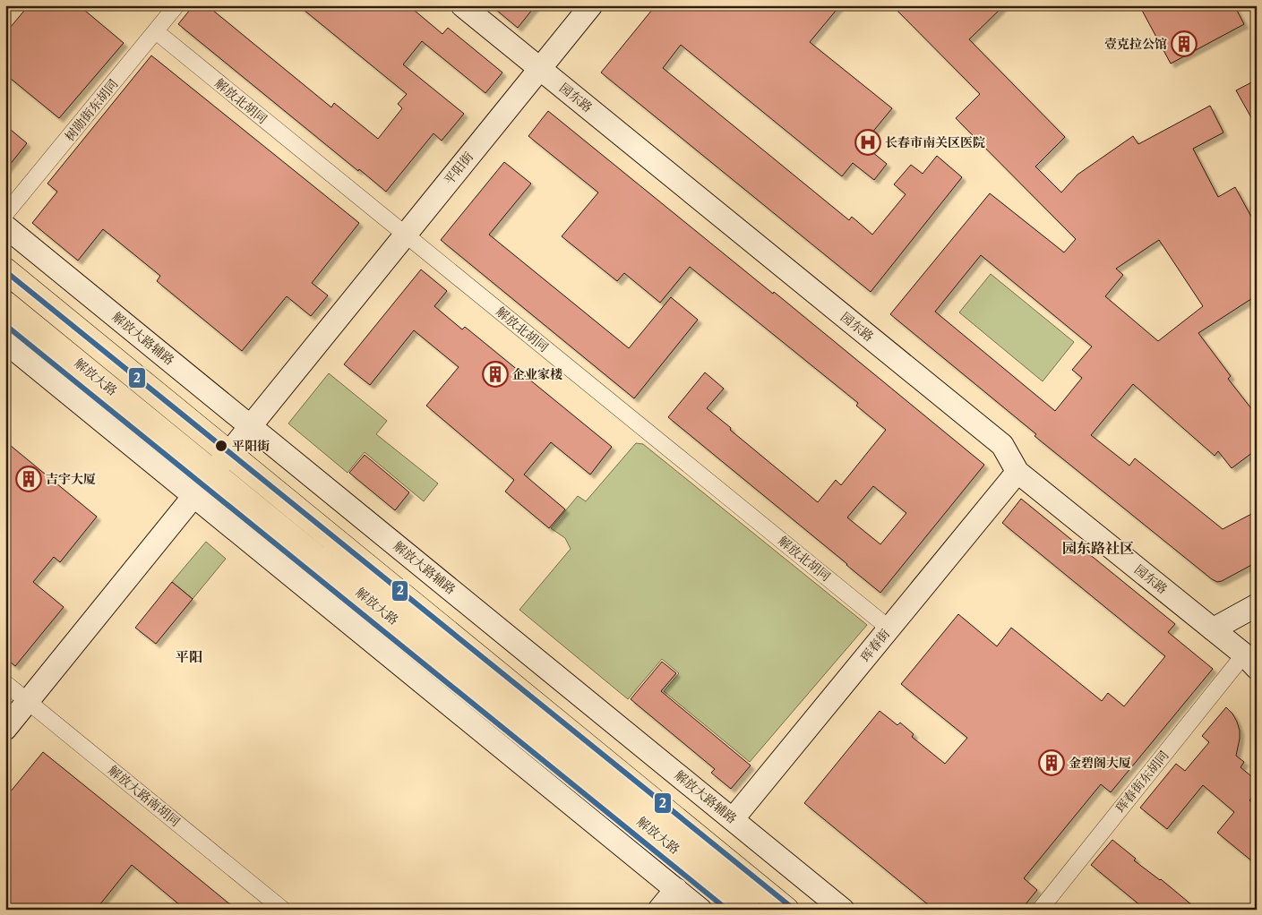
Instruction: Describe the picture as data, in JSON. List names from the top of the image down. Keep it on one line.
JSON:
{"streets":{"main road":["解放大路"],"street":["园东路","解放北胡同","树勋街东胡同","平阳街","解放大路辅路","珲春街","珲春街东胡同","解放大路南胡同"]},"crossings":[["园东路","平阳街"],["园东路","珲春街"],["园东路","珲春街东胡同"],["解放北胡同","树勋街东胡同"],["解放北胡同","平阳街"],["解放北胡同","珲春街"],["平阳街","解放大路辅路"],["平阳街","解放大路"],["平阳街","解放大路南胡同"],["解放大路辅路","珲春街"]],"districts":["园东路社区","平阳"],"places":{"building":["壹克拉公馆","企业家楼","吉宇大厦","金碧阁大厦"],"hospital":["长春市南关区医院"],"other":["平阳街"]},"lines":["transit line 2"]}
